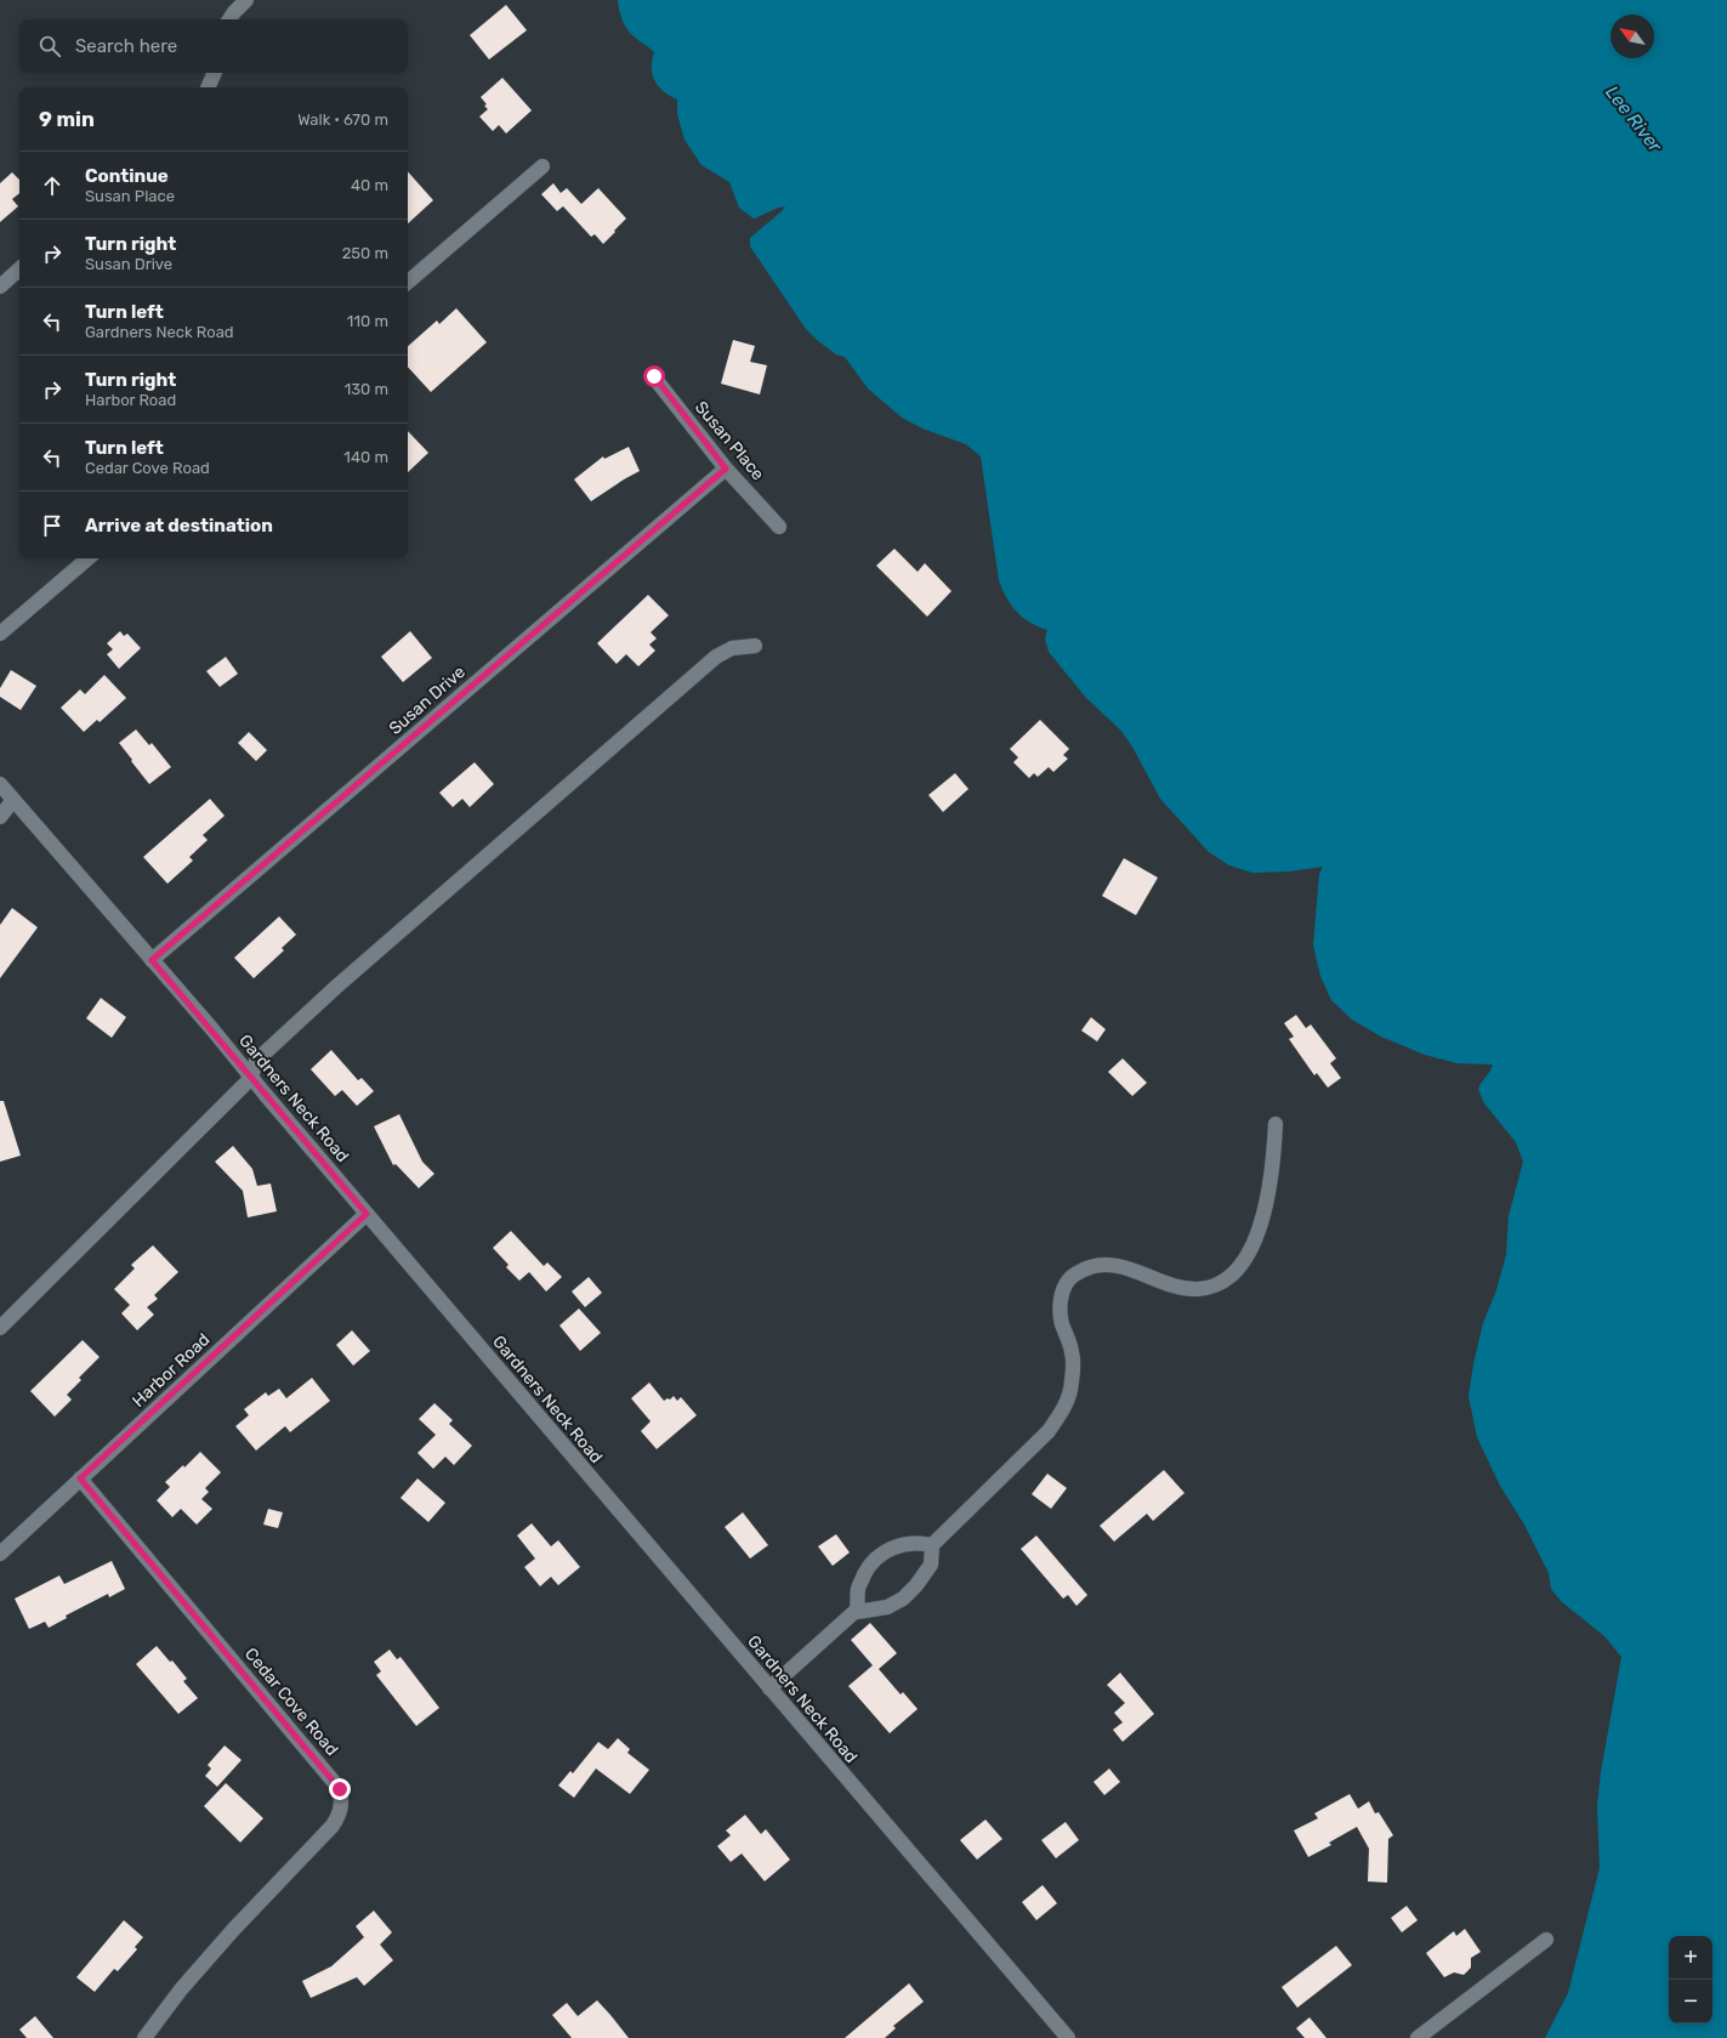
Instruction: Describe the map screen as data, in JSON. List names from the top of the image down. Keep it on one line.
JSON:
{"streets":{"street":["Susan Place","Susan Drive","Gardners Neck Road","Harbor Road","Cedar Cove Road"]},"crossings":[["Susan Place","Susan Drive"],["Susan Drive","Gardners Neck Road"],["Gardners Neck Road","Harbor Road"],["Harbor Road","Cedar Cove Road"]],"water":["Lee River"],"north":"top left","page":{"search":"Search here","heading":["9 min","Walk · 670 m"],"list":[["Continue","Susan Place","40 m"],["Turn right","Susan Drive","250 m"],["Turn left","Gardners Neck Road","110 m"],["Turn right","Harbor Road","130 m"],["Turn left","Cedar Cove Road","140 m"],"Arrive at destination"],"map_buttons":["+","−"]}}
